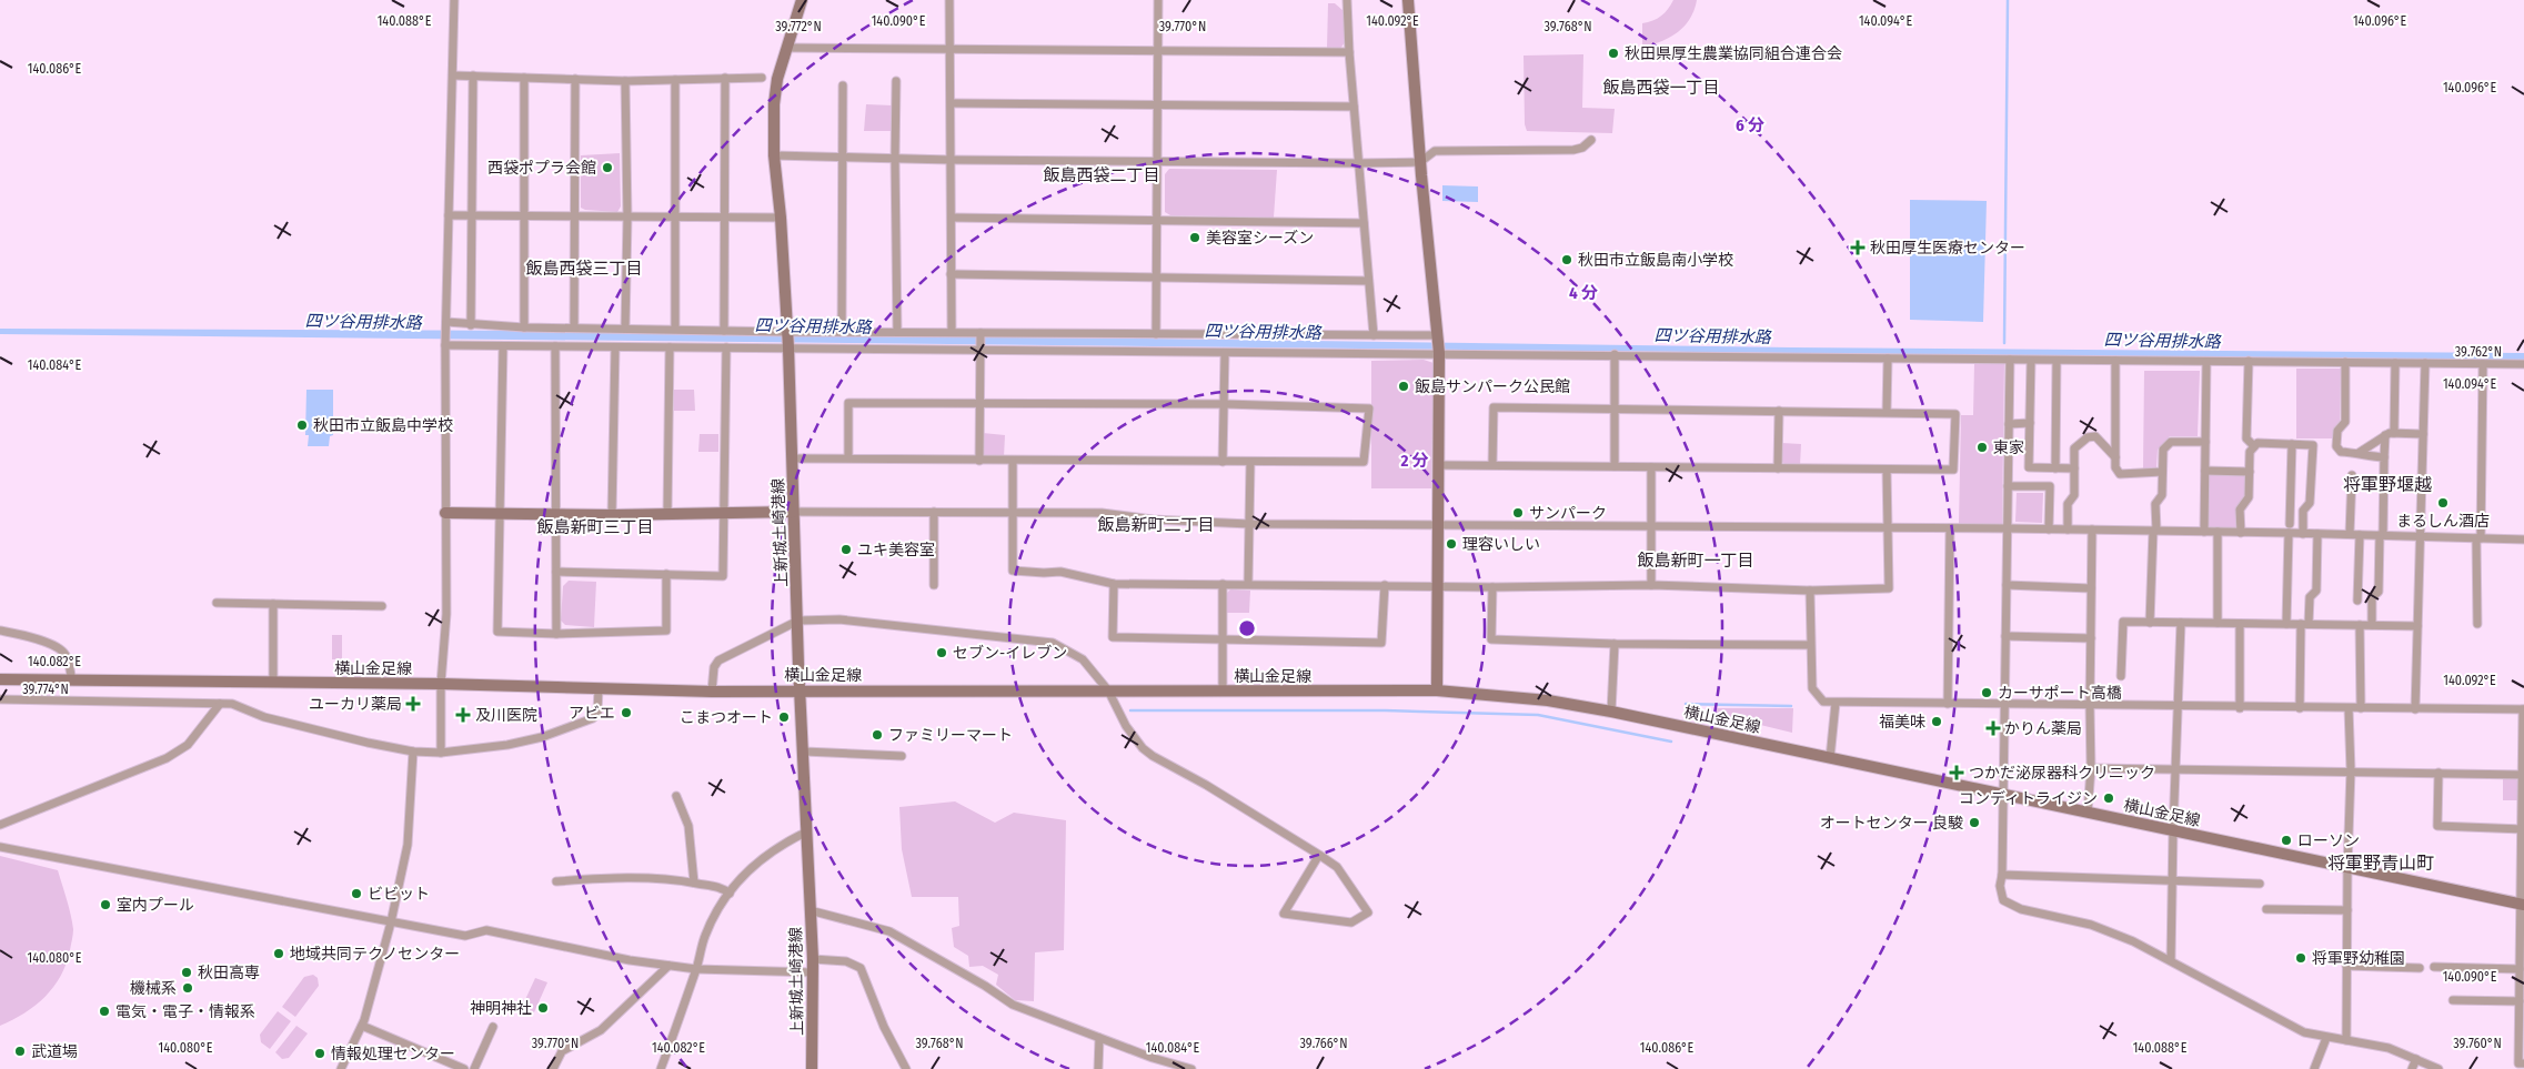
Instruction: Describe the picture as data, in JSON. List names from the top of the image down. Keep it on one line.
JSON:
{"streets":{"street":["上新城土崎港線","横山金足線"]},"crossings":[["上新城土崎港線","横山金足線"]],"districts":["飯島西袋一丁目","飯島西袋二丁目","飯島西袋三丁目","将軍野堰越","飯島新町二丁目","飯島新町三丁目","飯島新町一丁目","将軍野青山町"],"water":["四ツ谷用排水路"],"places":{"other":["秋田県厚生農業協同組合連合会","西袋ポプラ会館","美容室シーズン","秋田市立飯島南小学校","飯島サンパーク公民館","秋田市立飯島中学校","東家","まるしん酒店","サンパーク","理容いしい","ユキ美容室","セブン-イレブン","カーサポート高橋","アビエ","こまつオート","福美味","ファミリーマート","コンディトライジン","オートセンター 良駿","ローソン","ビビット","室内プール","地域共同テクノセンター","将軍野幼稚園","秋田高専","機械系","神明神社","電気・電子・情報系","武道場","情報処理センター"],"health":["秋田厚生医療センター","ユーカリ薬局","及川医院","かりん薬局","つかだ泌尿器科クリニック"]},"coordinates":["140.088°E","140.090°E","140.092°E","140.094°E","140.096°E","39.772°N","39.770°N","39.768°N","140.086°E","39.762°N","140.084°E","140.082°E","39.774°N","140.080°E","39.766°N","39.760°N"],"rings":["6 分","4 分","2 分"]}
